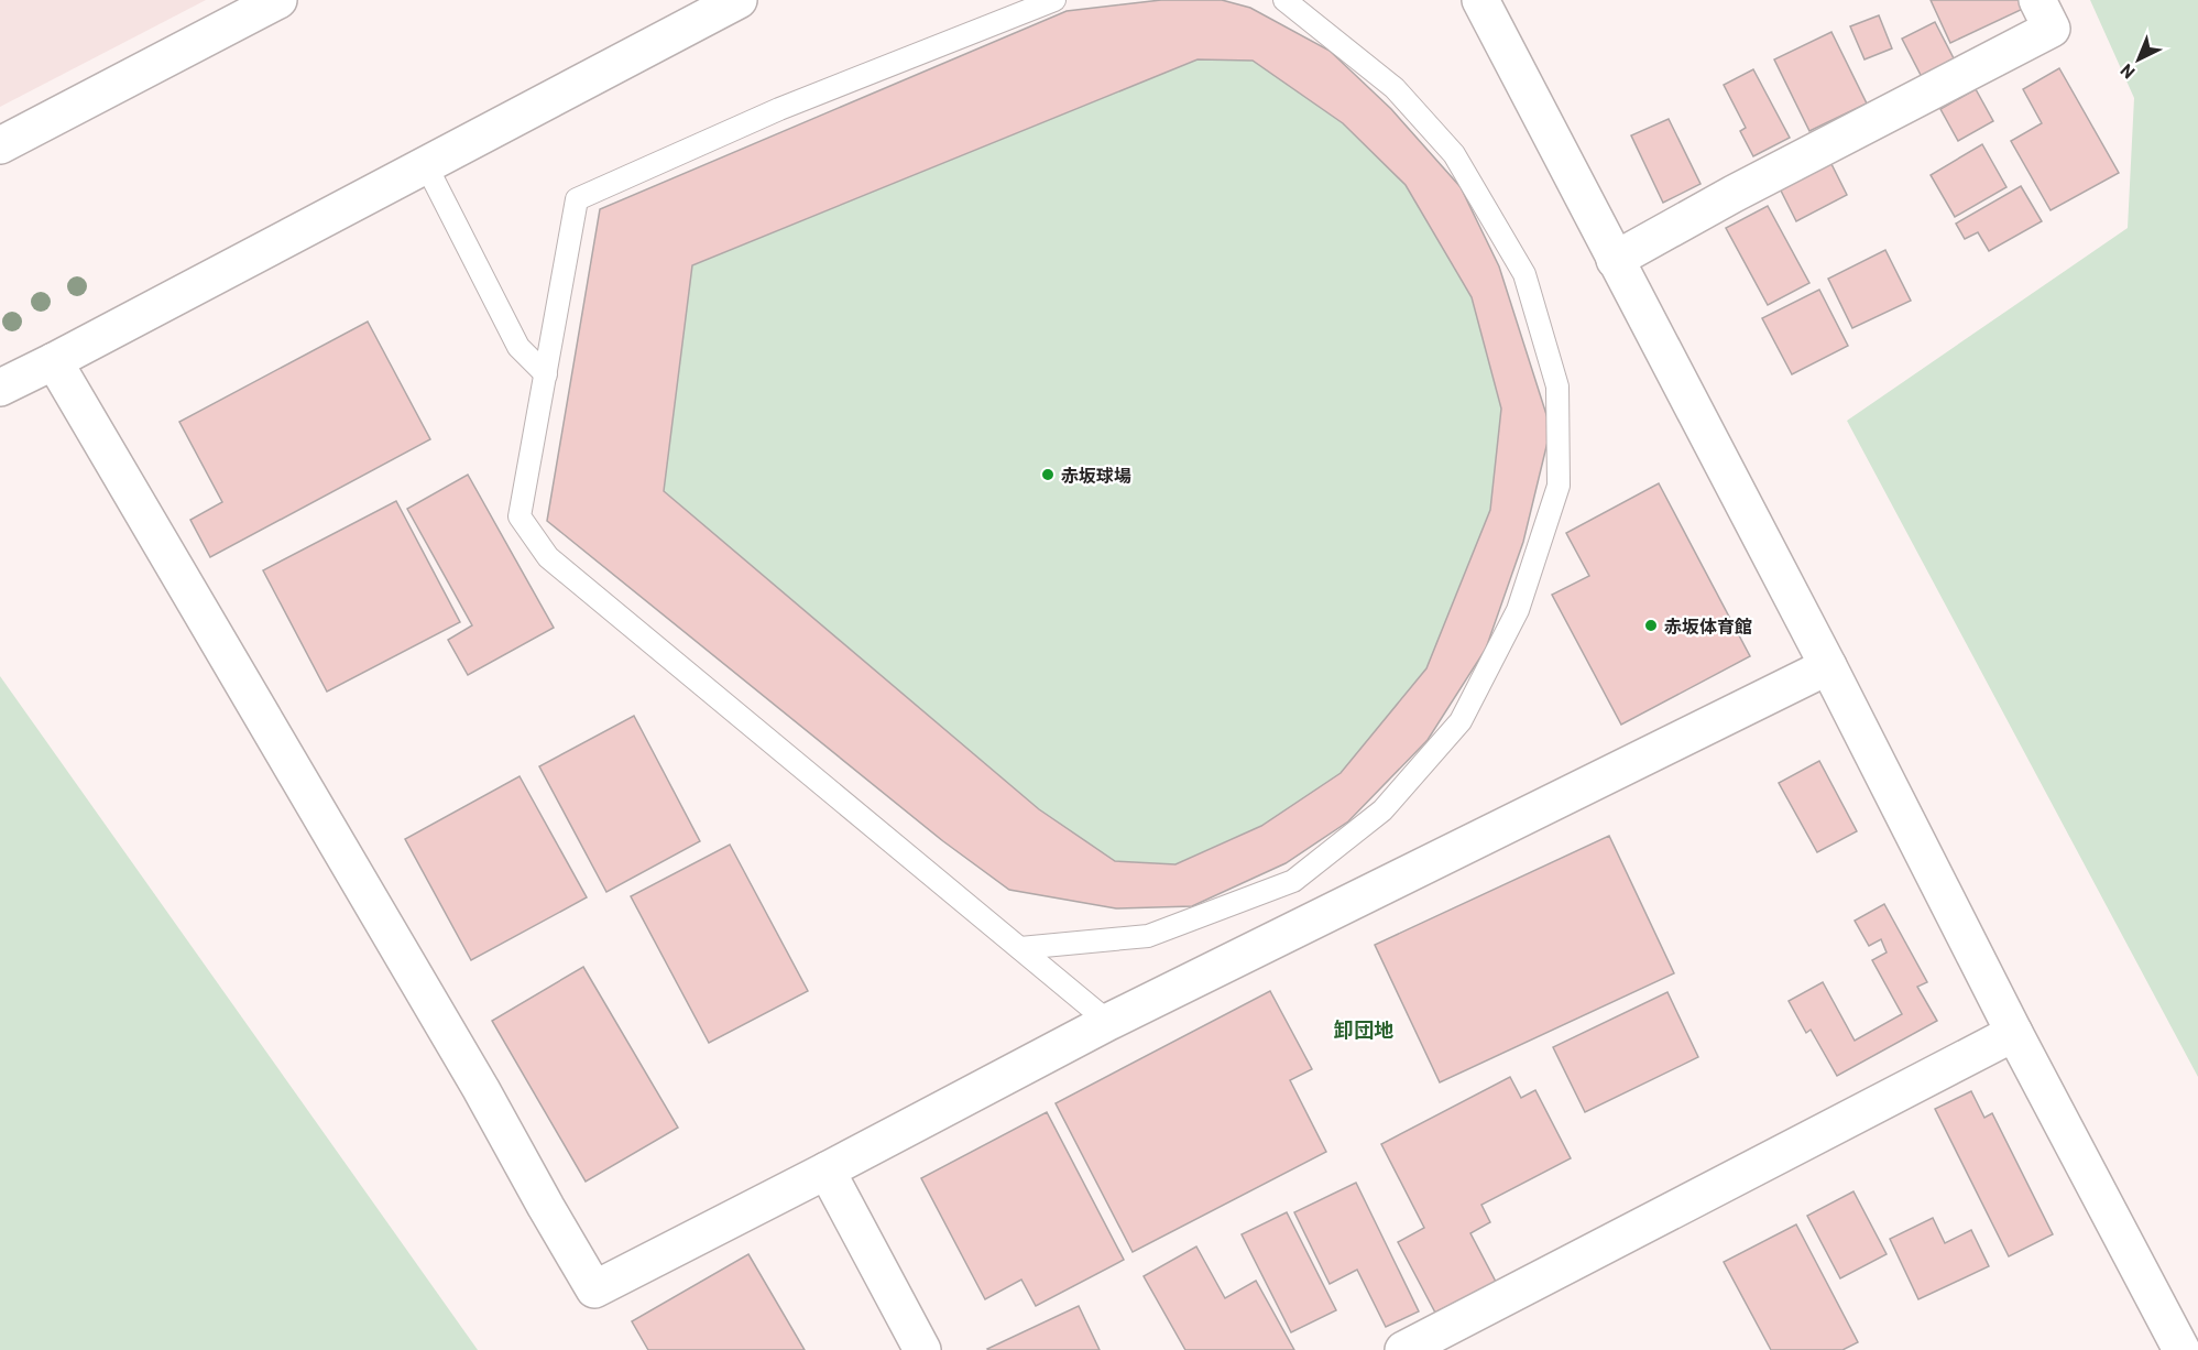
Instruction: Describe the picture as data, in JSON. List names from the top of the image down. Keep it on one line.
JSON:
{"districts":["卸団地"],"places":["赤坂球場","赤坂体育館"],"north":"bottom left"}
